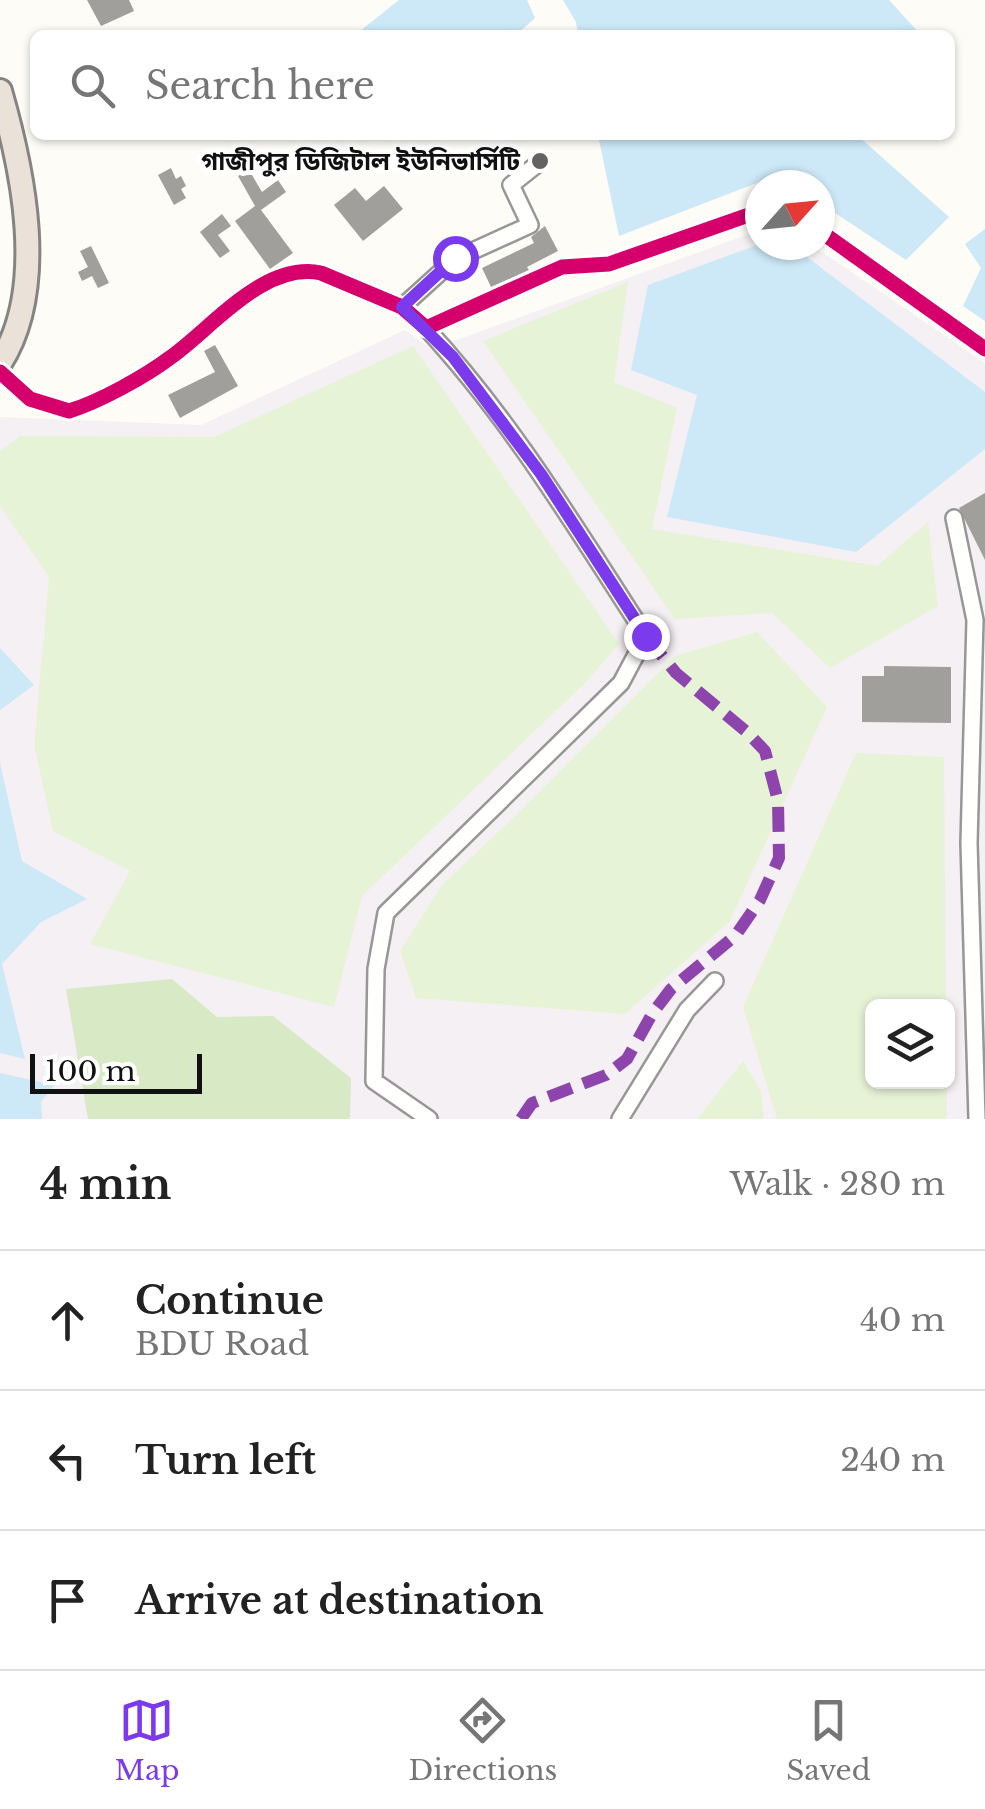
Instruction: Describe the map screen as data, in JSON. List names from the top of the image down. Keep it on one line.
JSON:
{"places":["গাজীপুর ডিজিটাল ইউনিভার্সিটি"],"scale_bar":"100 m","north":"top right","page":{"search":"Search here","scale":"100 m","heading":["4 min","Walk · 280 m"],"list":[["Continue","BDU Road","40 m"],["Turn left","240 m"],"Arrive at destination"],"nav":["Map","Directions","Saved"]}}
